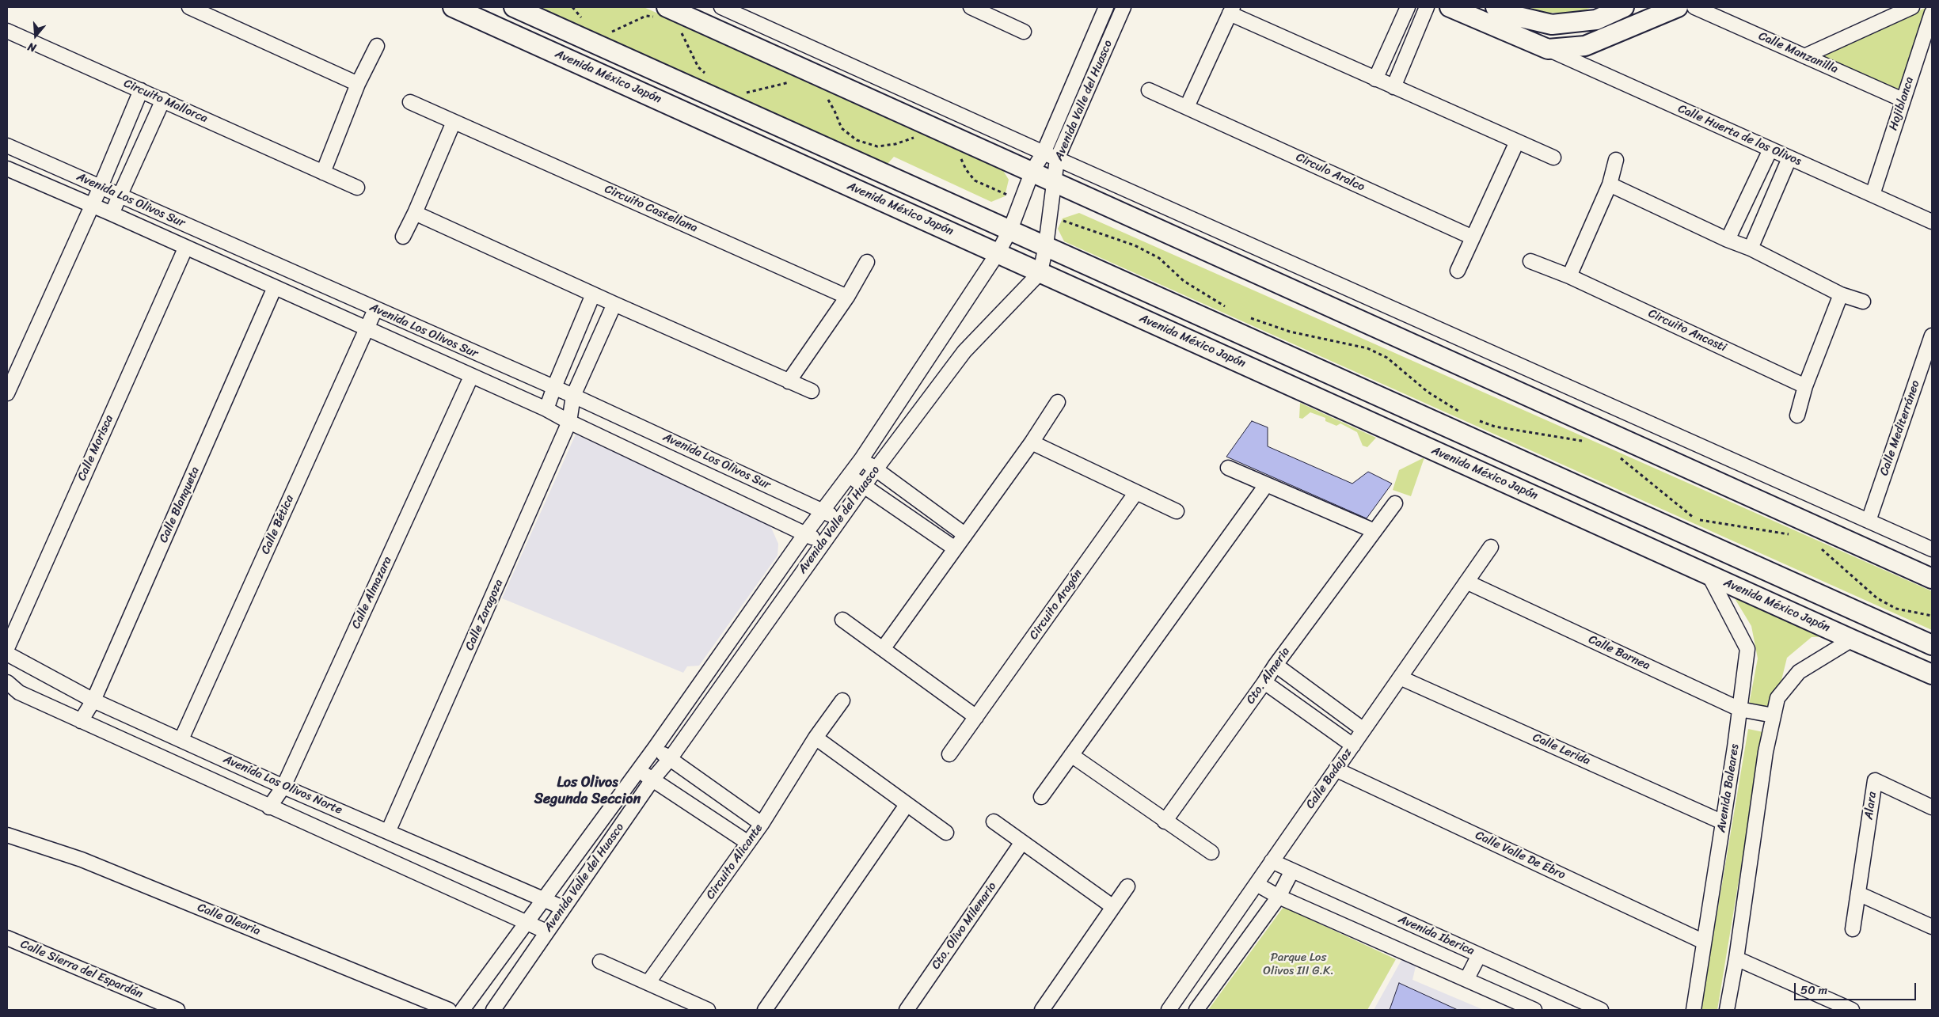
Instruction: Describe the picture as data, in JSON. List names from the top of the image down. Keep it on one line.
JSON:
{"streets":{"street":["Calle Manzanilla","Avenida México Japón","Avenida Valle del Huasco","Circuito Mallorca","Hojiblanca","Calle Huerta de los Olivos","Circulo Aralco","Avenida Los Olivos Sur","Circuito Castellana","Circuito Ancasti","Calle Mediterráneo","Calle Morisca","Calle Blanqueta","Calle Bética","Calle Almazara","Circuito Aragón","Calle Zaragoza","Calle Barnea","Cto. Almeria","Calle Lerida","Calle Badajoz","Avenida Los Olivos Norte","Avenida Baleares","Alara","Calle Valle De Ebro","Circuito Alicante","Calle Olearia","Cto. Olivo Milenario","Avenida Iberica","Calle Sierra del Espardán"]},"crossings":[["Calle Manzanilla","Hojiblanca"],["Avenida México Japón","Avenida Valle del Huasco"],["Avenida México Japón","Avenida Baleares"],["Avenida Valle del Huasco","Avenida Los Olivos Sur"],["Avenida Valle del Huasco","Avenida Los Olivos Norte"],["Hojiblanca","Calle Huerta de los Olivos"],["Avenida Los Olivos Sur","Calle Morisca"],["Avenida Los Olivos Sur","Calle Blanqueta"],["Avenida Los Olivos Sur","Calle Bética"],["Avenida Los Olivos Sur","Calle Almazara"],["Avenida Los Olivos Sur","Calle Zaragoza"],["Calle Blanqueta","Avenida Los Olivos Norte"],["Calle Bética","Avenida Los Olivos Norte"],["Calle Almazara","Avenida Los Olivos Norte"],["Calle Zaragoza","Avenida Los Olivos Norte"],["Calle Barnea","Calle Badajoz"],["Calle Barnea","Avenida Baleares"],["Calle Lerida","Calle Badajoz"],["Calle Lerida","Avenida Baleares"],["Calle Badajoz","Calle Valle De Ebro"],["Calle Badajoz","Avenida Iberica"],["Avenida Baleares","Calle Valle De Ebro"]],"districts":["Los Olivos Segunda Seccion"],"parks":["Parque Los Olivos III G.K."],"scale_bar":"50 m","north":"bottom"}
